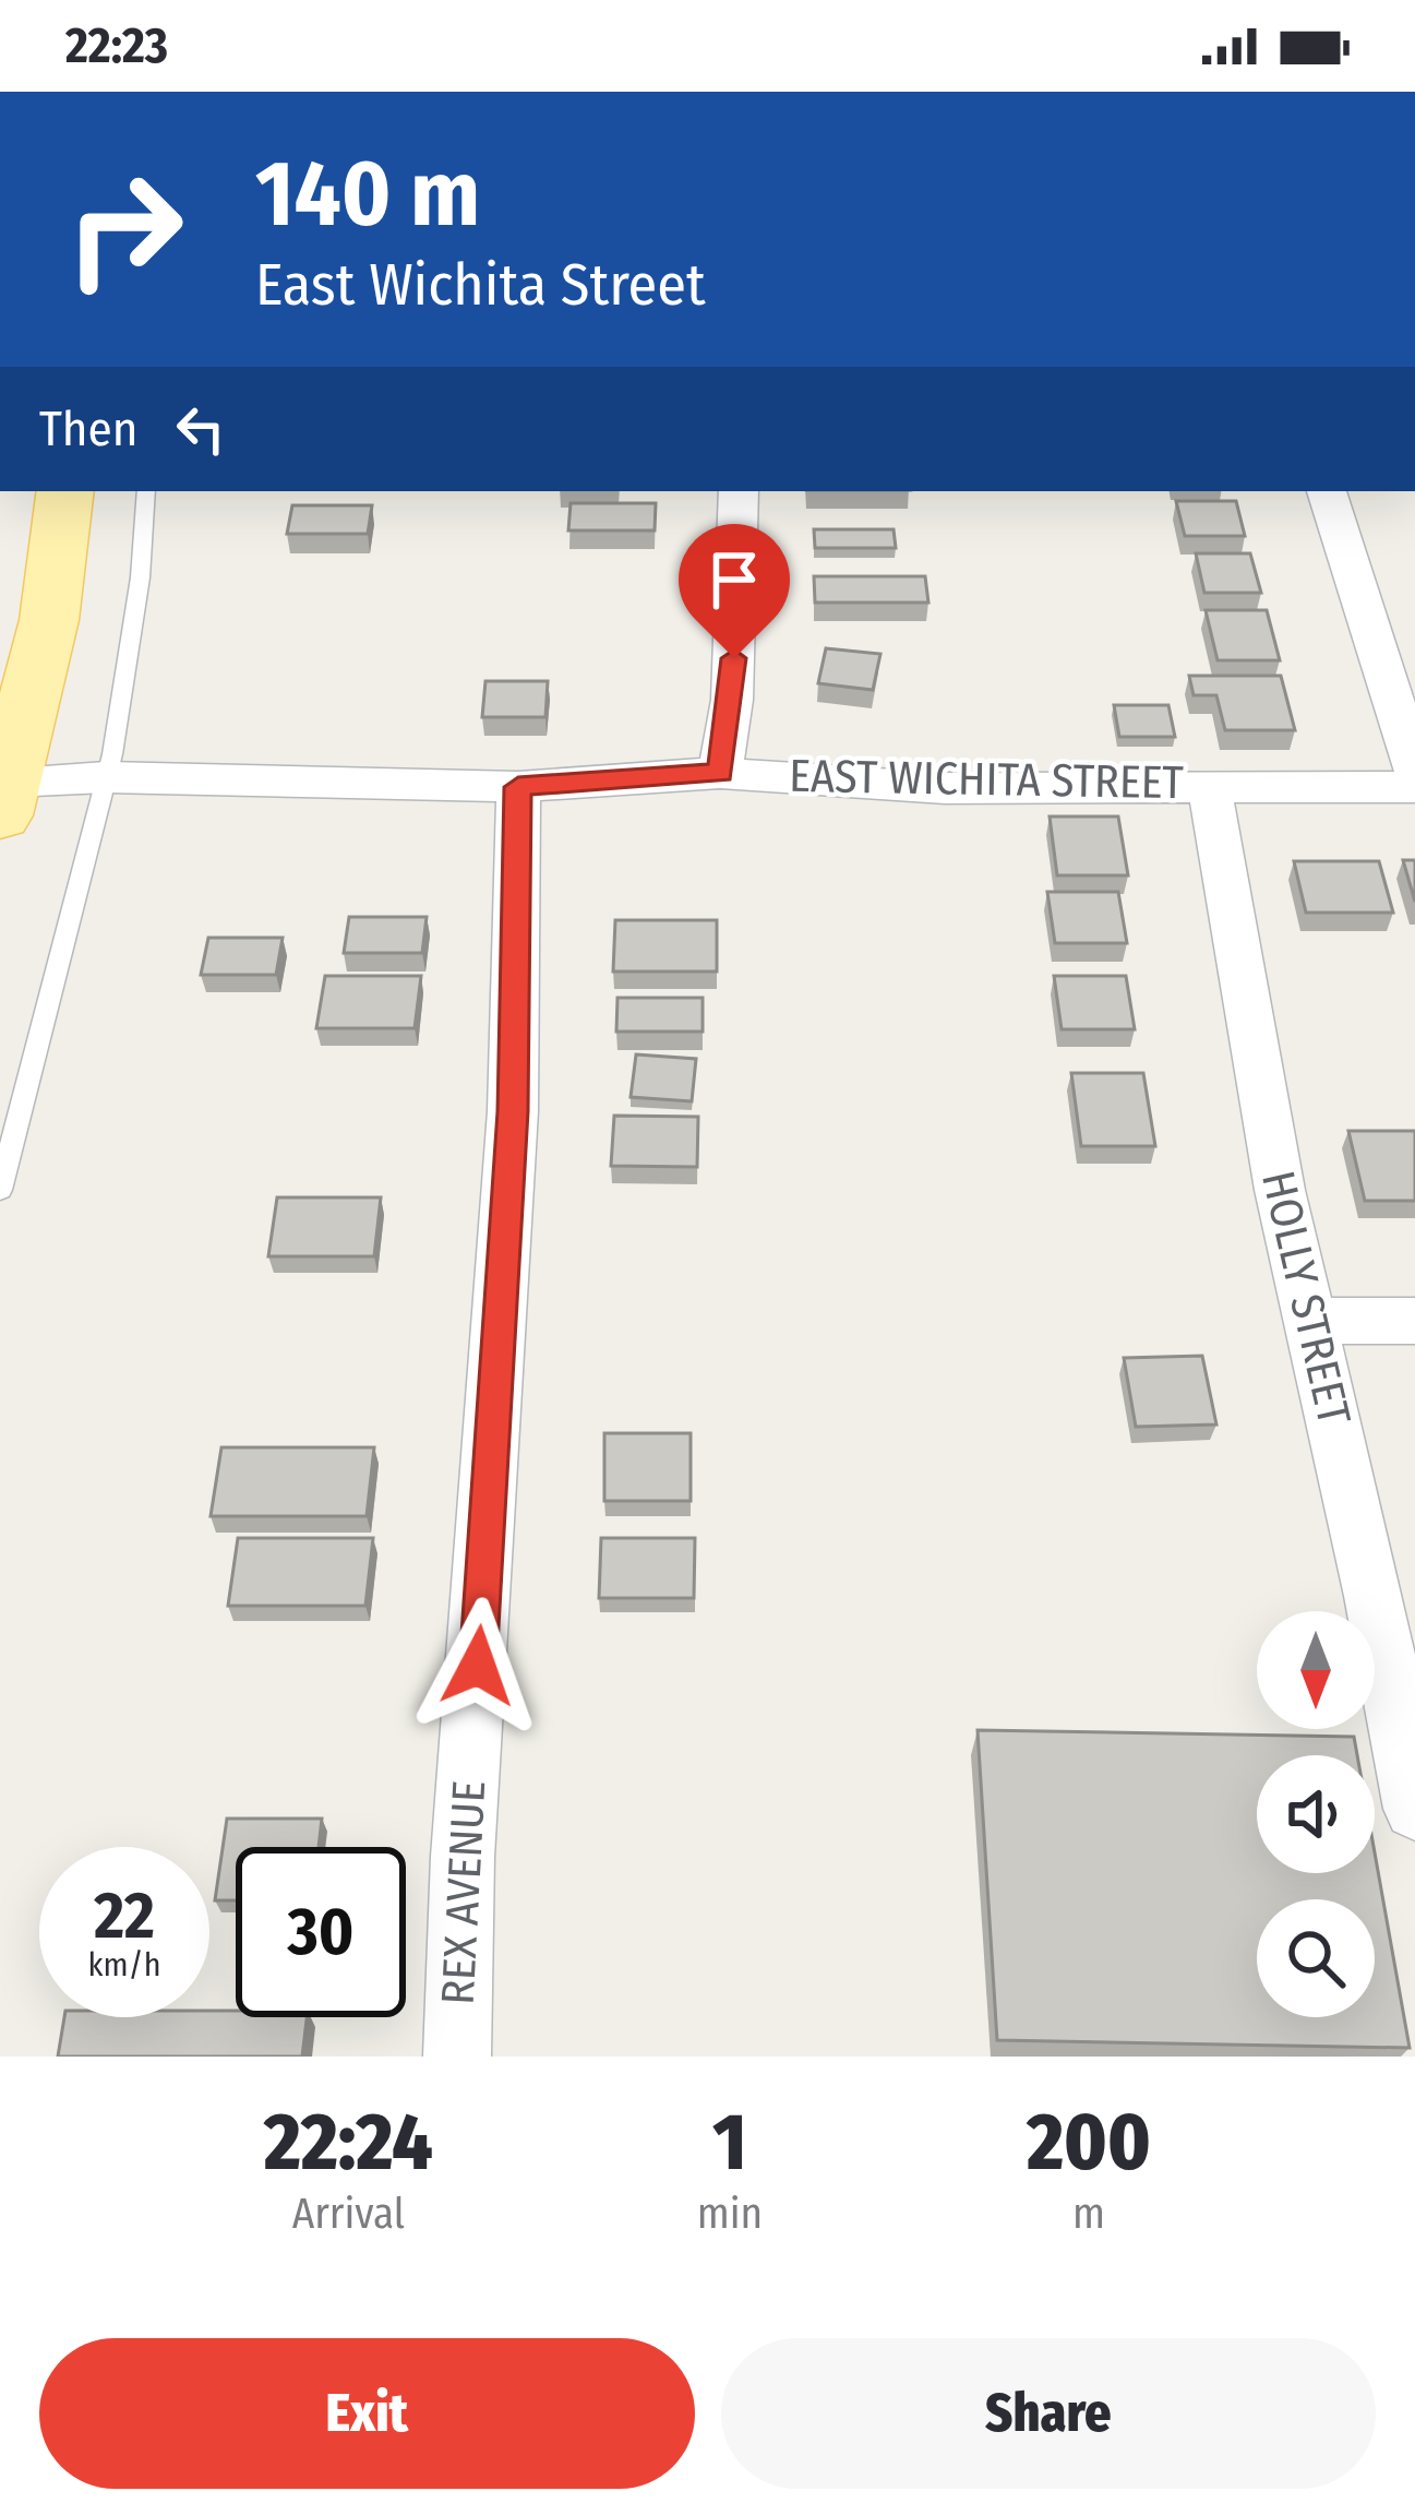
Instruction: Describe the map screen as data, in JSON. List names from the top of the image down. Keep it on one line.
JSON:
{"streets":{"street":["EAST WICHITA STREET","HOLLY STREET","REX AVENUE"]},"crossings":[["EAST WICHITA STREET","HOLLY STREET"],["EAST WICHITA STREET","REX AVENUE"]],"north":"bottom","page":{"status":"22:23","turn":["140 m","East Wichita Street"],"then":"Then","speed":"22 km/h","limit":"30","eta":["22:24","Arrival","1","min","200","m"],"buttons":["Exit","Share"]}}
